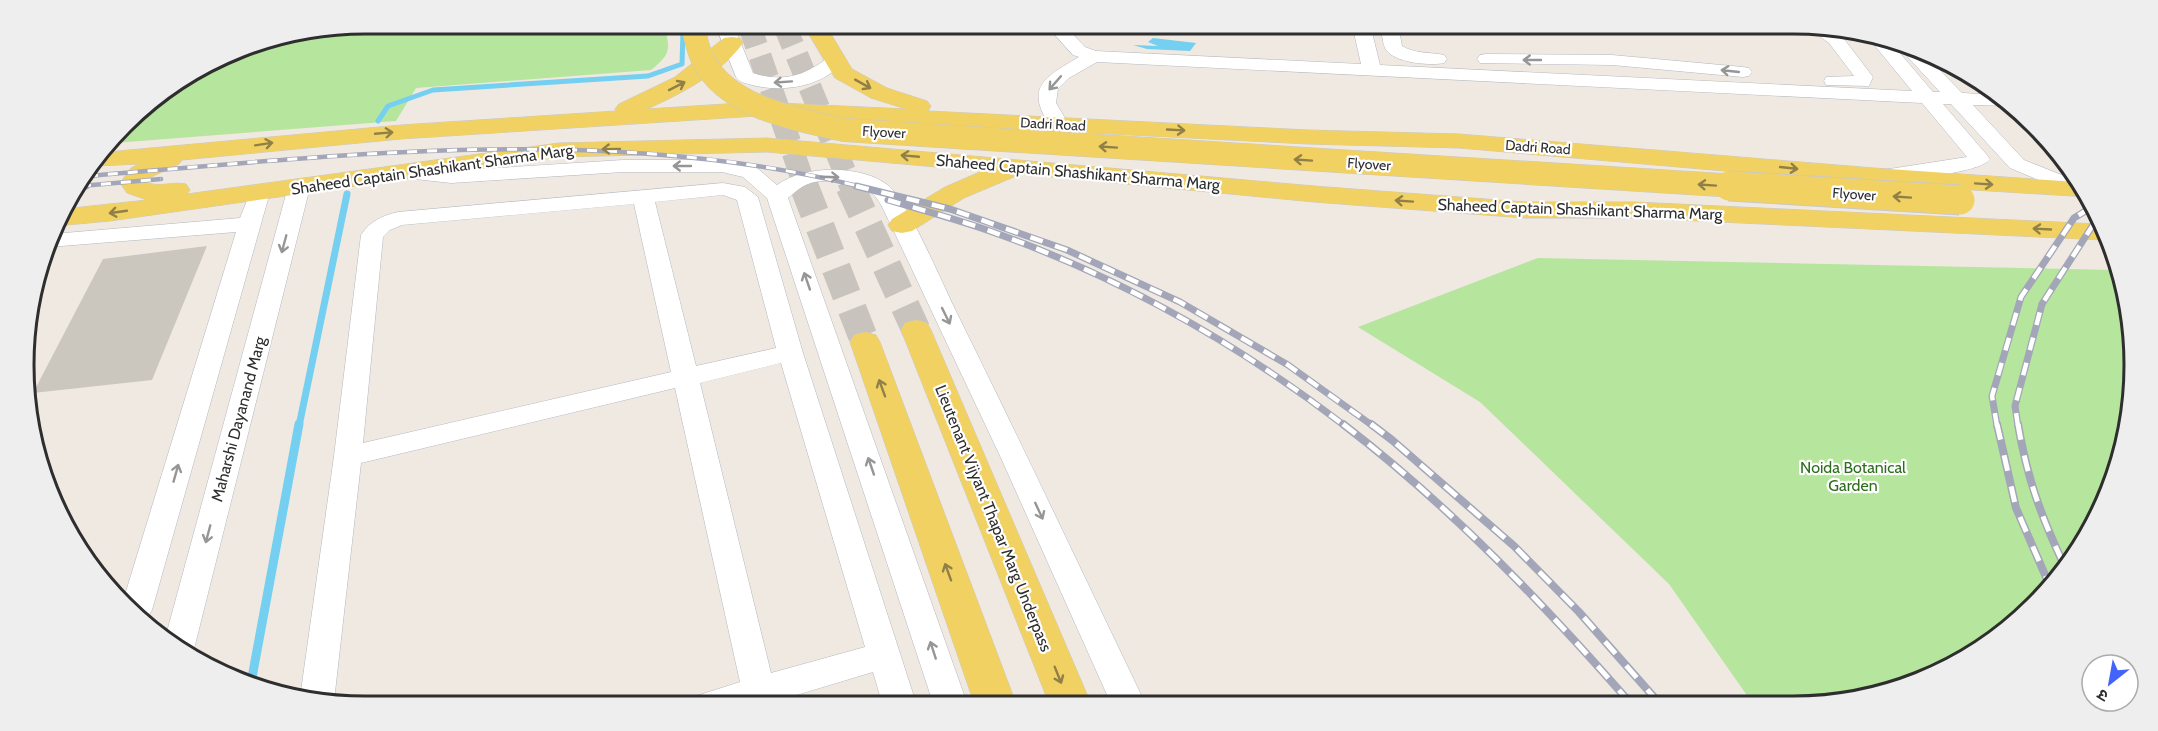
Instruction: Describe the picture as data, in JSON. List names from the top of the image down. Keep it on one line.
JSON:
{"streets":{"main road":["Dadri Road","Flyover","Shaheed Captain Shashikant Sharma Marg","Lieutenant Vijyant Thapar Marg Underpass"],"street":["Maharshi Dayanand Marg"]},"crossings":[["Dadri Road","Shaheed Captain Shashikant Sharma Marg"],["Shaheed Captain Shashikant Sharma Marg","Maharshi Dayanand Marg"]],"one_way":["Dadri Road","Flyover"],"parks":["Noida Botanical Garden"],"north":"bottom left"}
